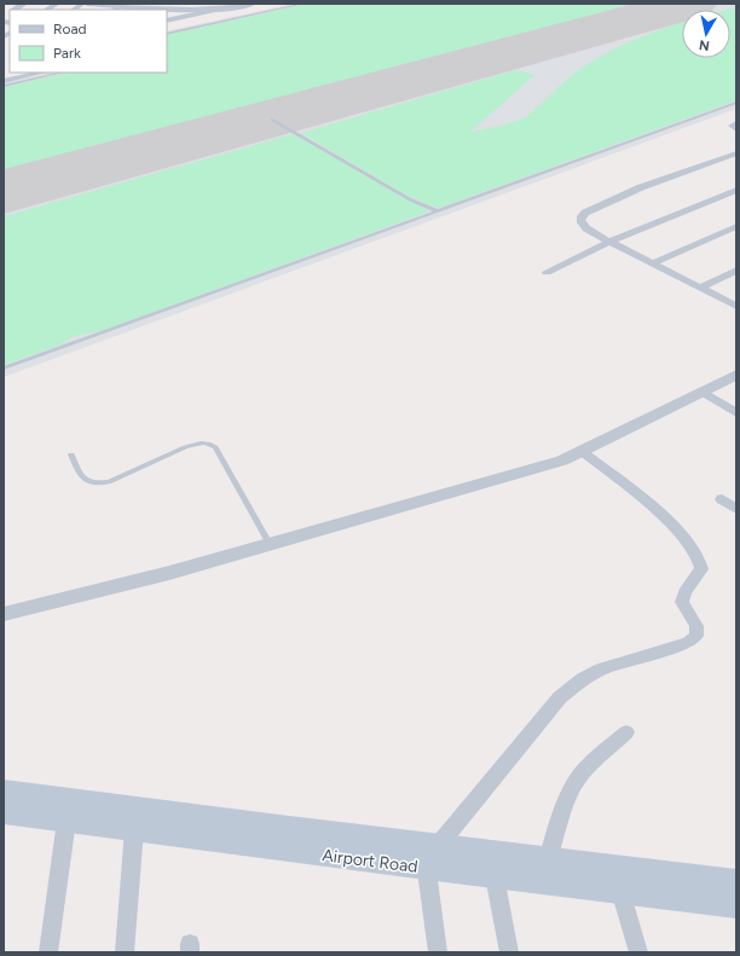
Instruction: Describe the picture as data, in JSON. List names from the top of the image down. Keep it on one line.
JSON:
{"streets":{"main road":["Airport Road"]},"legend":["Road","Park"],"north":"bottom"}
